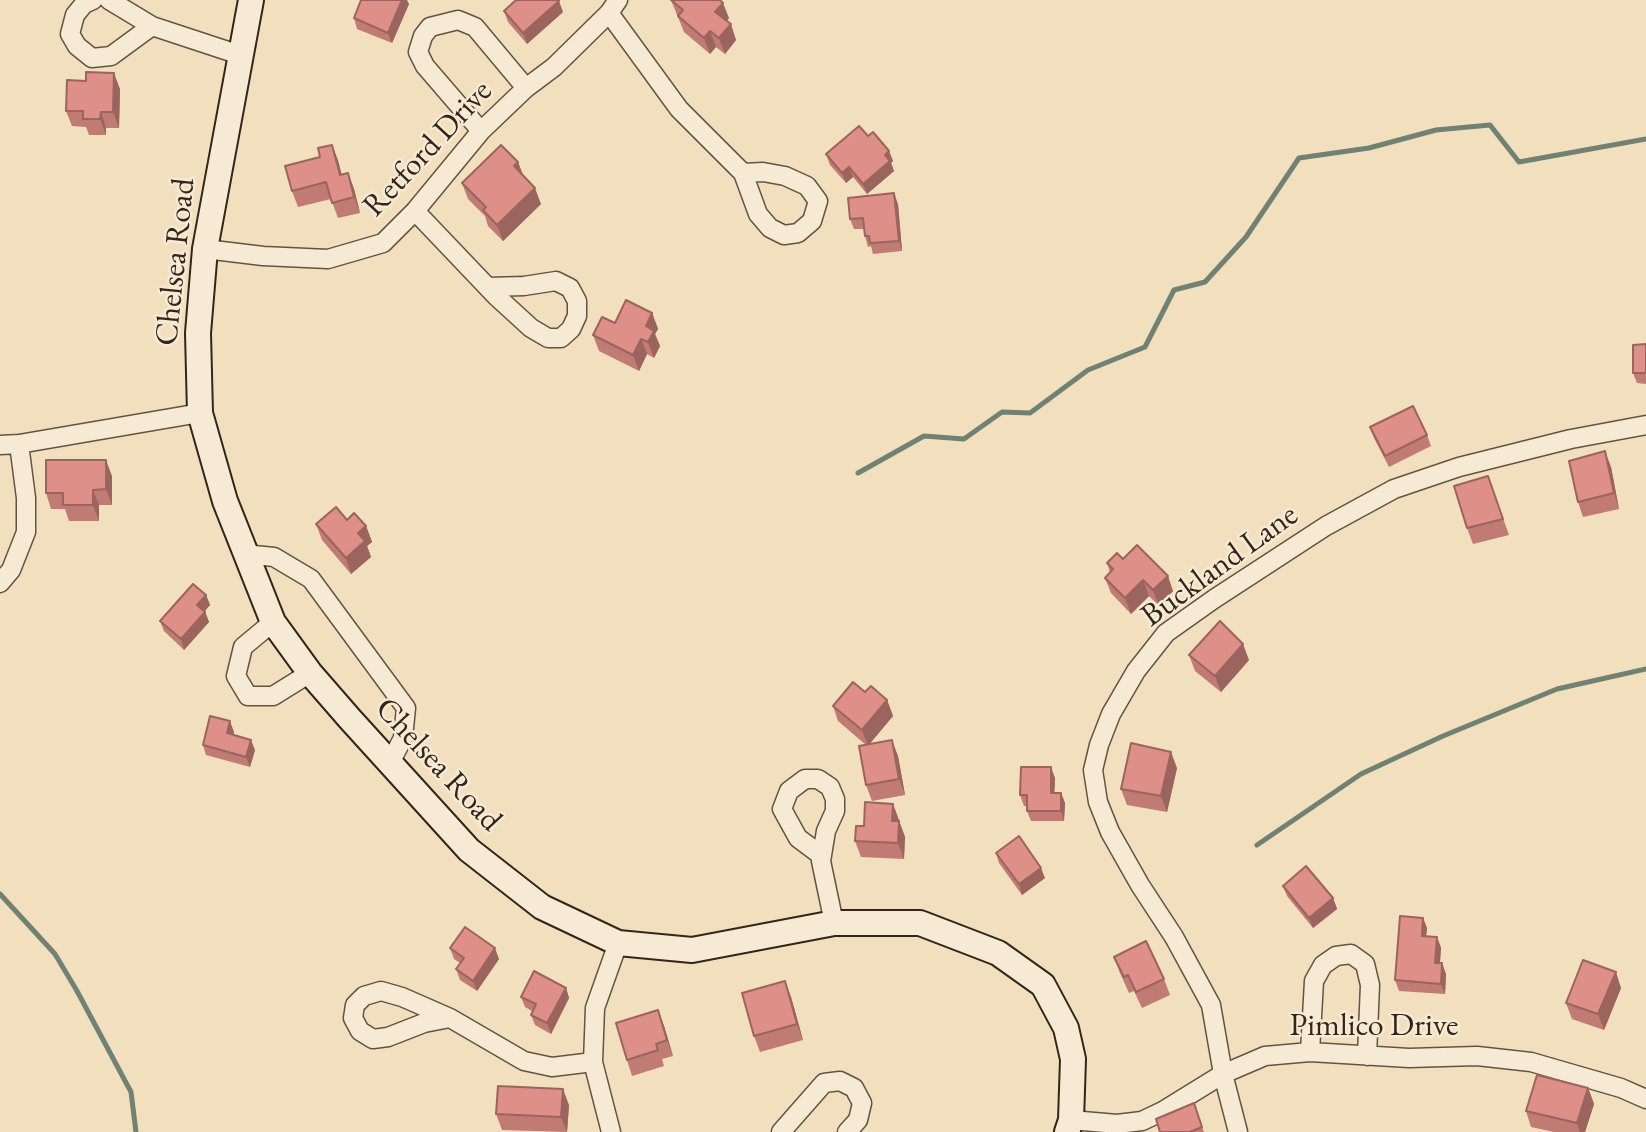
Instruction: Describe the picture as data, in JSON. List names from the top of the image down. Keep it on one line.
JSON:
{"streets":{"street":["Retford Drive","Chelsea Road","Buckland Lane","Pimlico Drive"]},"crossings":[["Retford Drive","Chelsea Road"],["Chelsea Road","Pimlico Drive"],["Buckland Lane","Pimlico Drive"]]}
